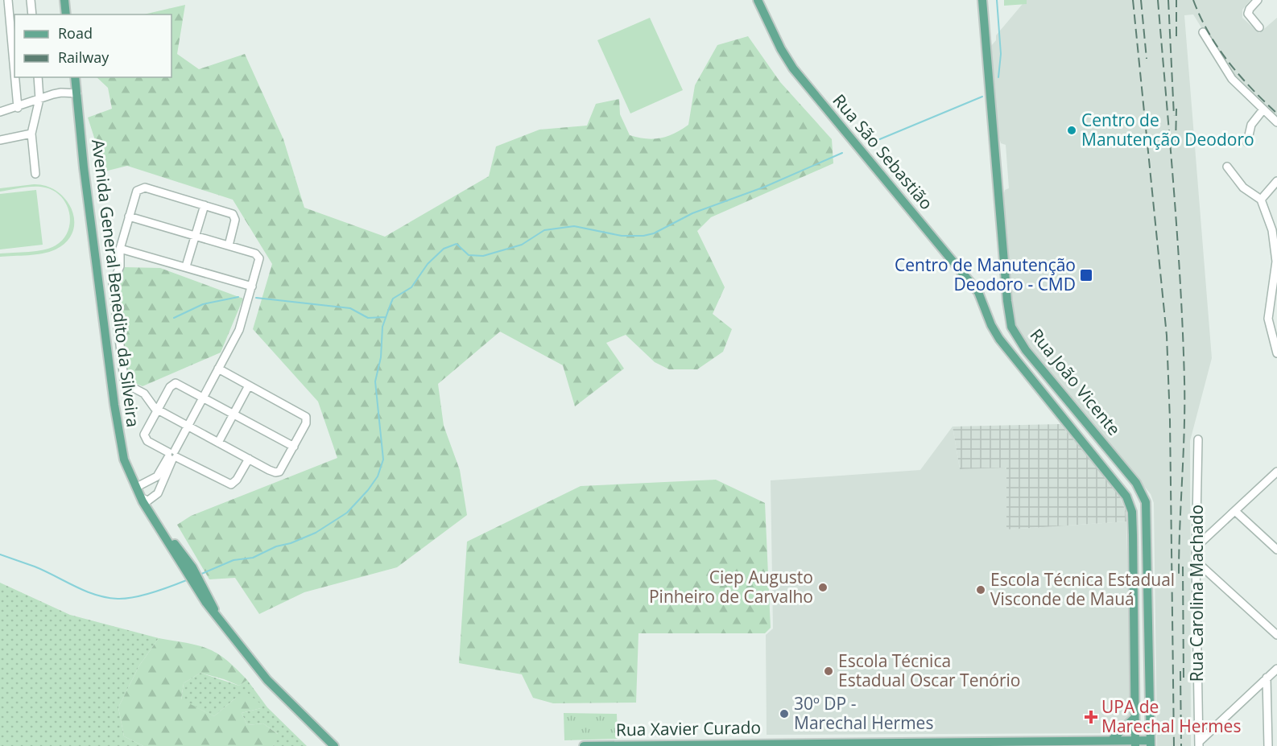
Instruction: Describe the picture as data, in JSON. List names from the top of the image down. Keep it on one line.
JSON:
{"streets":{"main road":["Rua São Sebastião","Avenida General Benedito da Silveira","Rua João Vicente","Rua Xavier Curado"],"street":["Rua Carolina Machado"]},"crossings":[["Rua São Sebastião","Rua João Vicente"],["Rua João Vicente","Rua Xavier Curado"]],"places":{"other":["Centro de Manutenção Deodoro","Ciep Augusto Pinheiro de Carvalho","Escola Técnica Estadual Visconde de Mauá","Escola Técnica Estadual Oscar Tenório","30º DP - Marechal Hermes"],"transit":["Centro de Manutenção Deodoro - CMD"],"health":["UPA de Marechal Hermes"]},"legend":["Road","Railway"]}
